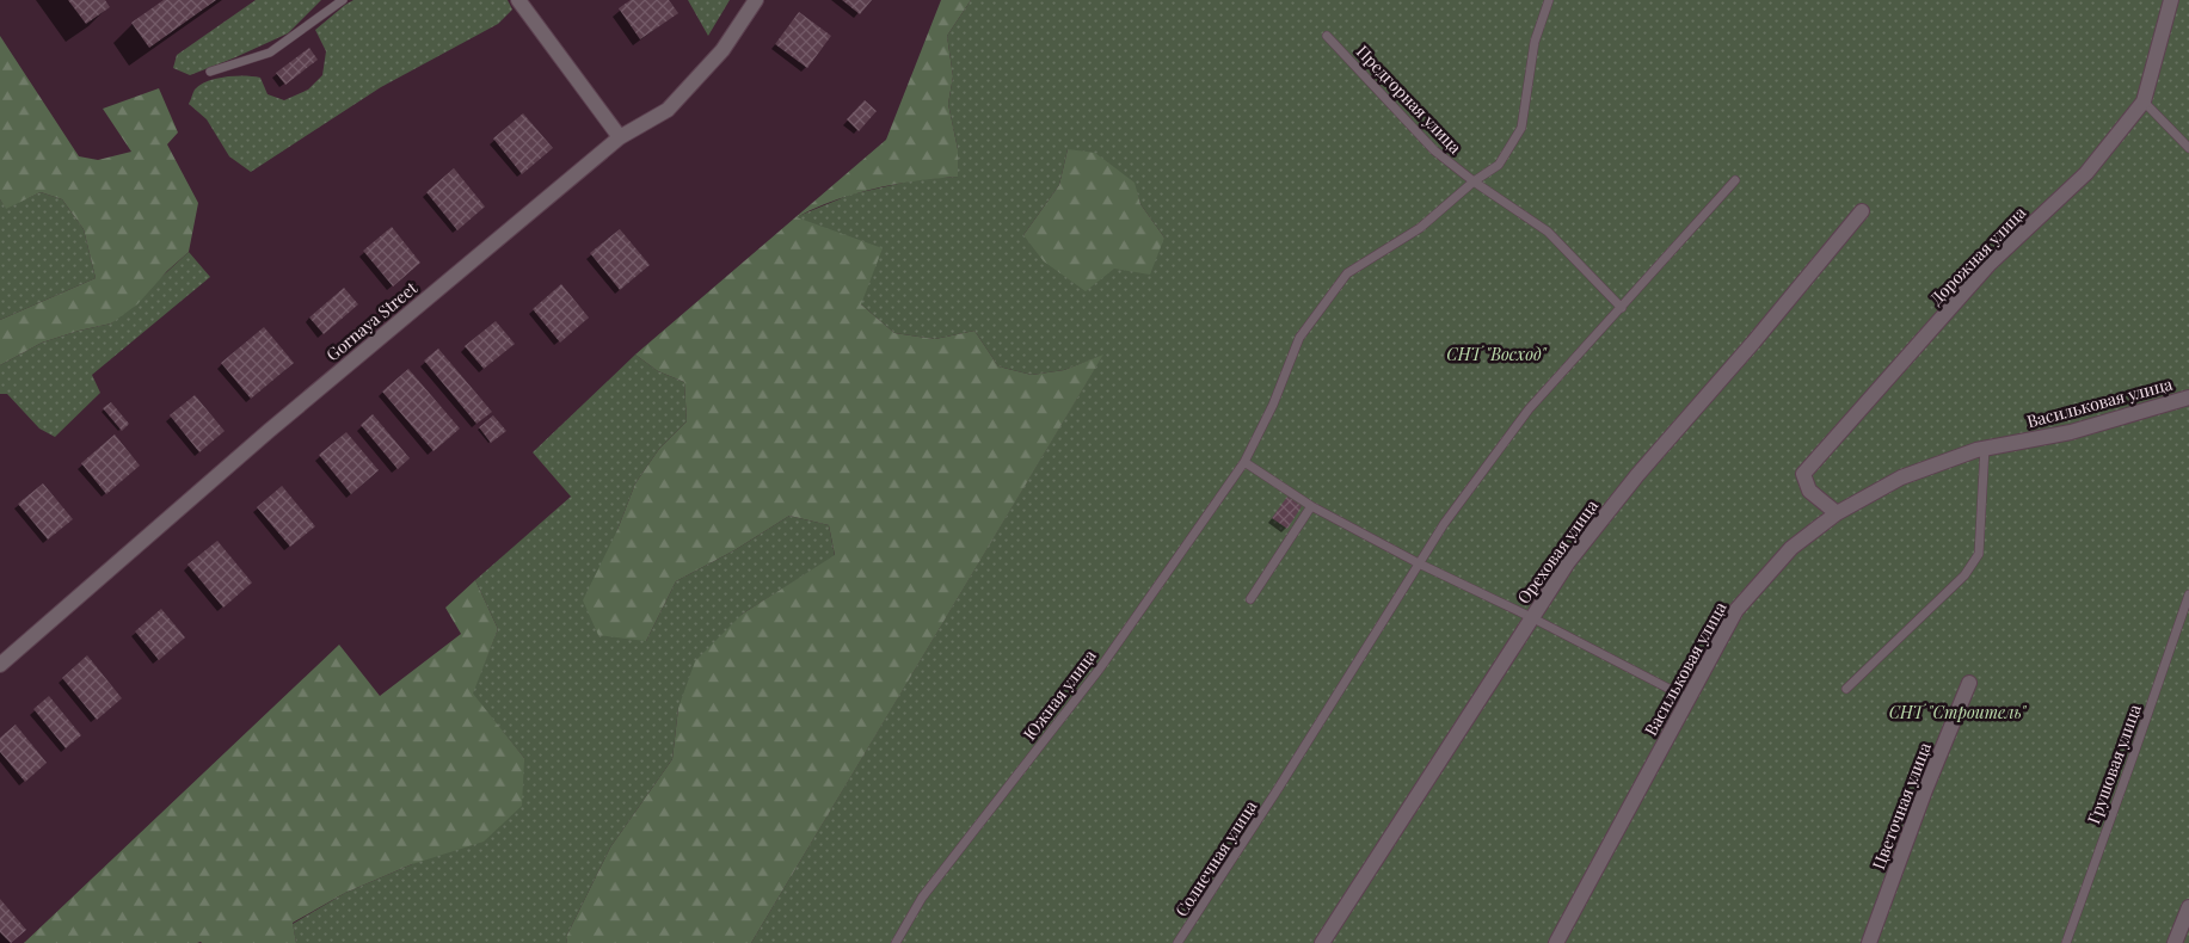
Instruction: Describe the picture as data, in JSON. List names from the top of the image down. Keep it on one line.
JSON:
{"streets":{"street":["Дорожная улица","Gornaya Street","Васильковая улица","Ореховая улица","Цветочная улица"],"lane":["Предгорная улица","Южная улица","Грушовая улица","Солнечная улица"]},"crossings":[["Предгорная улица","Солнечная улица"],["Дорожная улица","Васильковая улица"]],"parks":["СНТ \"Восход\"","СНТ \"Строитель\""]}
